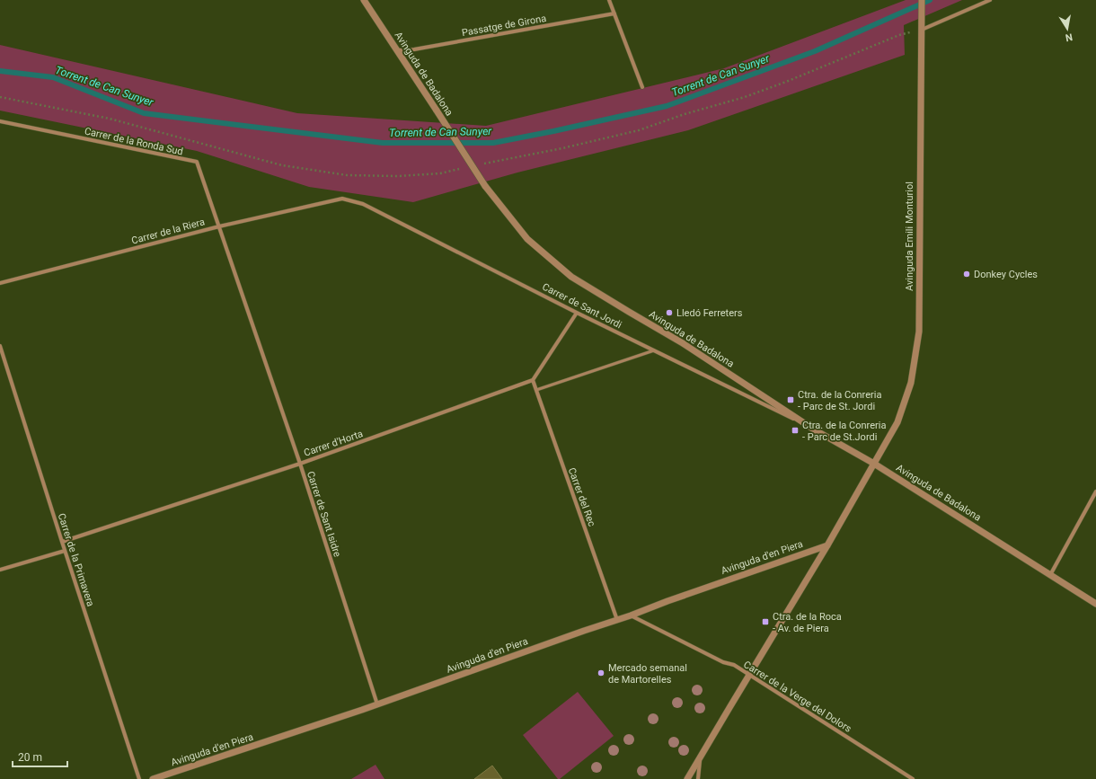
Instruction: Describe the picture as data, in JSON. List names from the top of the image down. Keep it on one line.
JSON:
{"streets":{"street":["Passatge de Girona","Avinguda de Badalona","Carrer de la Ronda Sud","Carrer de la Riera","Avinguda Emili Monturiol","Carrer de Sant Jordi","Carrer d'Horta","Carrer del Rec","Carrer de Sant Isidre","Avinguda d'en Piera","Carrer de la Primavera","Carrer de la Verge del Dolors"]},"crossings":[["Passatge de Girona","Avinguda de Badalona"],["Avinguda de Badalona","Avinguda Emili Monturiol"],["Avinguda de Badalona","Carrer de Sant Jordi"],["Carrer de la Ronda Sud","Carrer de la Riera"],["Carrer de la Ronda Sud","Carrer de Sant Isidre"],["Carrer de la Riera","Carrer de Sant Jordi"],["Carrer de la Riera","Carrer de Sant Isidre"],["Avinguda Emili Monturiol","Avinguda d'en Piera"],["Avinguda Emili Monturiol","Carrer de la Verge del Dolors"],["Carrer d'Horta","Carrer del Rec"],["Carrer d'Horta","Carrer de Sant Isidre"],["Carrer d'Horta","Carrer de la Primavera"],["Carrer del Rec","Avinguda d'en Piera"],["Carrer de Sant Isidre","Avinguda d'en Piera"],["Avinguda d'en Piera","Carrer de la Verge del Dolors"]],"water":["Torrent de Can Sunyer"],"places":{"other":["Donkey Cycles","Lledó Ferreters","Mercado semanal de Martorelles"],"transit":["Ctra. de la Conreria - Parc de St. Jordi","Ctra. de la Conreria - Parc de St.Jordi","Ctra. de la Roca - Av. de Piera"]},"scale_bar":"20 m","north":"bottom"}
